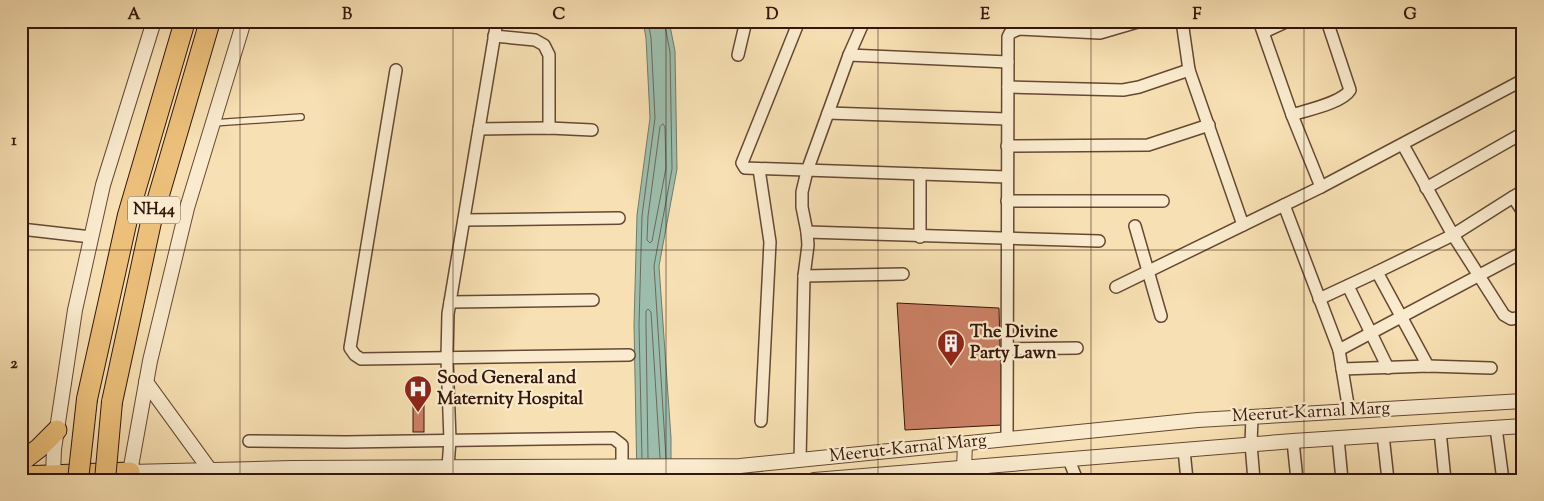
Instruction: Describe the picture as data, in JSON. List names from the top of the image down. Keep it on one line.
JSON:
{"streets":{"highway":["NH44","Meerut-Karnal Marg"]},"places":{"building":["The Divine Party Lawn"],"hospital":["Sood General and Maternity Hospital"]},"grid":{"columns":["A","B","C","D","E","F","G"],"rows":["1","2"]}}
